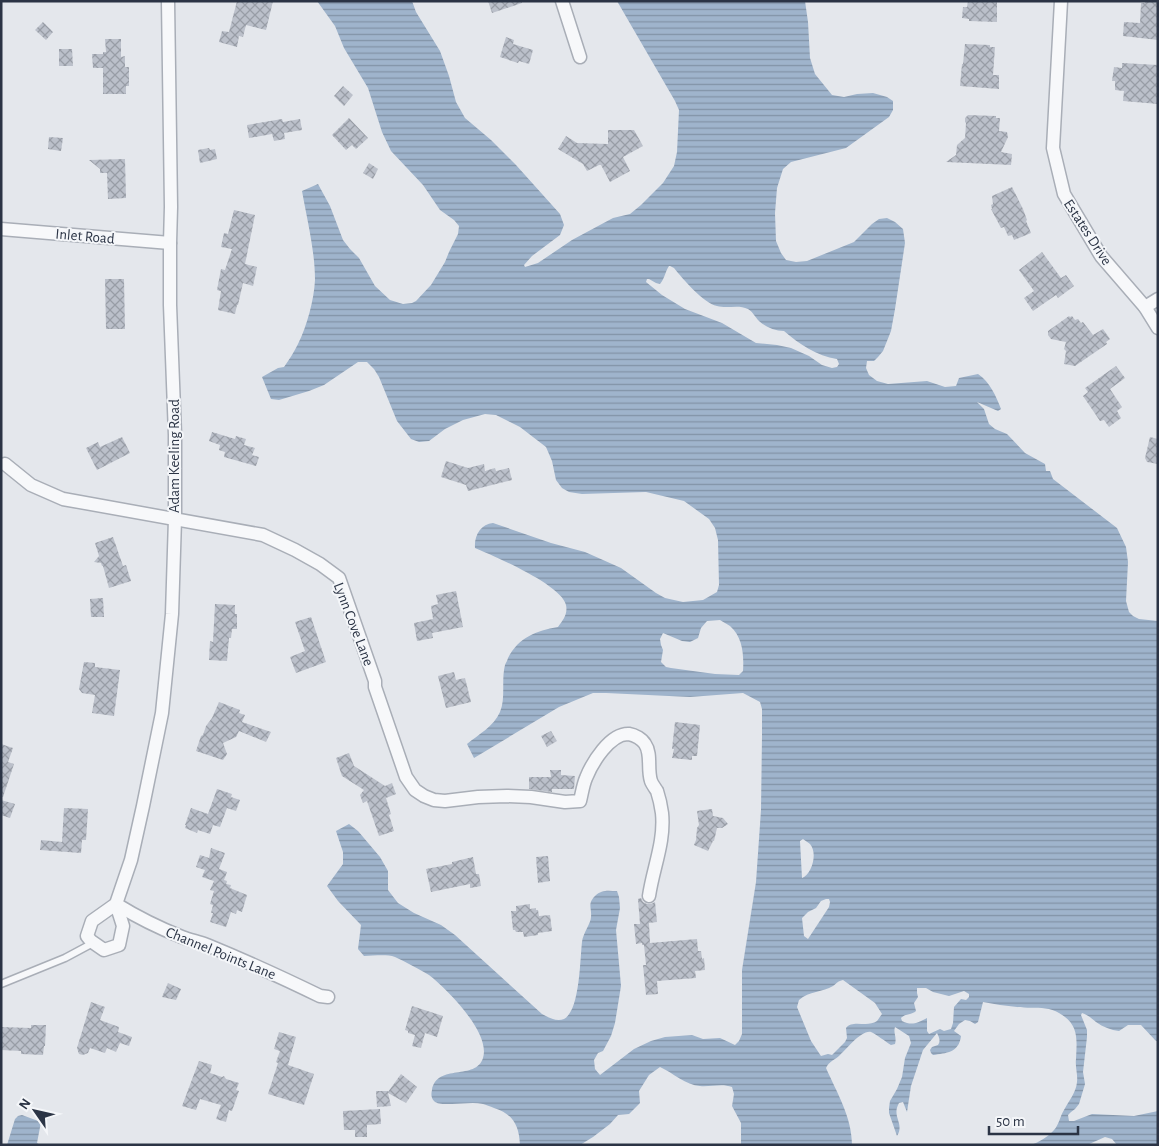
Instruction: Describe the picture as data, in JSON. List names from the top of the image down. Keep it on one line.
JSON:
{"streets":{"street":["Estates Drive","Inlet Road","Adam Keeling Road","Lynn Cove Lane","Channel Points Lane"]},"crossings":[["Inlet Road","Adam Keeling Road"],["Adam Keeling Road","Lynn Cove Lane"],["Adam Keeling Road","Channel Points Lane"]],"scale_bar":"50 m","north":"top left"}
